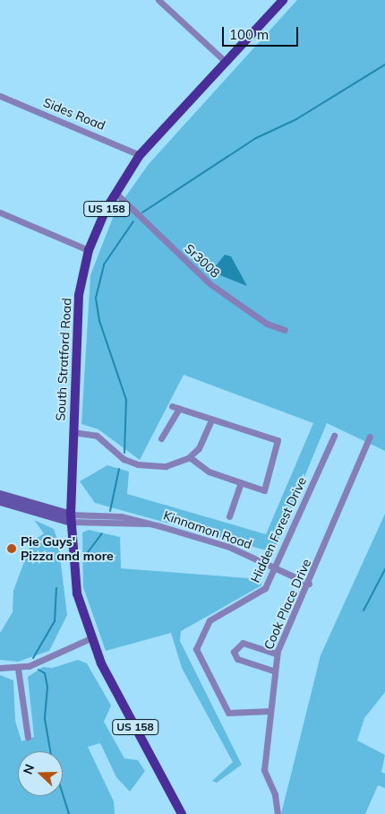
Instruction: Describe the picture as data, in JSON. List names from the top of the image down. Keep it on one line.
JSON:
{"streets":{"main road":["US 158","South Stratford Road","Kinnamon Road"],"street":["Sides Road","Sr3008","Hidden Forest Drive","Cook Place Drive"]},"crossings":[["Sides Road","South Stratford Road"],["US 158","South Stratford Road"],["US 158","Kinnamon Road"],["Sr3008","South Stratford Road"],["South Stratford Road","Kinnamon Road"],["Kinnamon Road","Hidden Forest Drive"],["Kinnamon Road","Cook Place Drive"],["Hidden Forest Drive","Cook Place Drive"]],"places":["Pie Guys' Pizza and more"],"scale_bar":"100 m","north":"left"}
